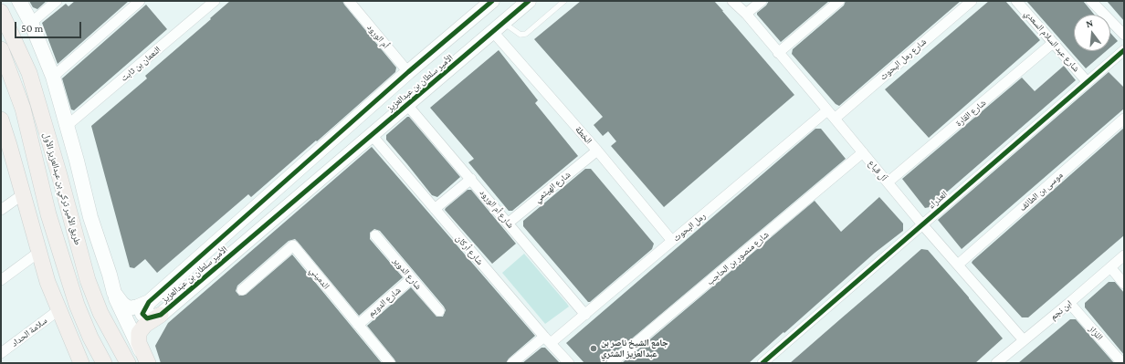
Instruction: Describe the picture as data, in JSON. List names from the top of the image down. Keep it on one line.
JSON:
{"streets":{"main road":["طريق الأمير تركي بن عبدالعزيز الأول"],"street":["أم الورود","شارع عبد السلام السعدي","شارع رمل البحوث","النعمان بن ثابت","الأمير سلطان بن عبدالعزيز","شارع القارة","الخطة","آل قباع","شارع الهيثمي","موسى بن الطائف","العذراء","شارع أم الورود","رمل البحوث","شارع أركان","شارع منصور بن الحاجب","شارع الدوير","الدميني","شارع الدويم","ابن نجم","سلامة الحداد","اللزاز"]},"crossings":[["أم الورود","الأمير سلطان بن عبدالعزيز"],["شارع عبد السلام السعدي","شارع القارة"],["شارع عبد السلام السعدي","العذراء"],["شارع رمل البحوث","آل قباع"],["الأمير سلطان بن عبدالعزيز","الخطة"],["الأمير سلطان بن عبدالعزيز","شارع أم الورود"],["الأمير سلطان بن عبدالعزيز","شارع أركان"],["شارع القارة","آل قباع"],["الخطة","شارع الهيثمي"],["الخطة","رمل البحوث"],["آل قباع","موسى بن الطائف"],["آل قباع","العذراء"],["آل قباع","رمل البحوث"],["آل قباع","شارع منصور بن الحاجب"],["آل قباع","ابن نجم"],["شارع الهيثمي","شارع أم الورود"],["شارع أم الورود","رمل البحوث"],["رمل البحوث","شارع أركان"],["شارع الدوير","شارع الدويم"],["الدميني","شارع الدويم"],["ابن نجم","اللزاز"]],"places":["جامع الشيخ ناصر بن عبدالعزيز الشثري"],"scale_bar":"50 m","north":"top"}
